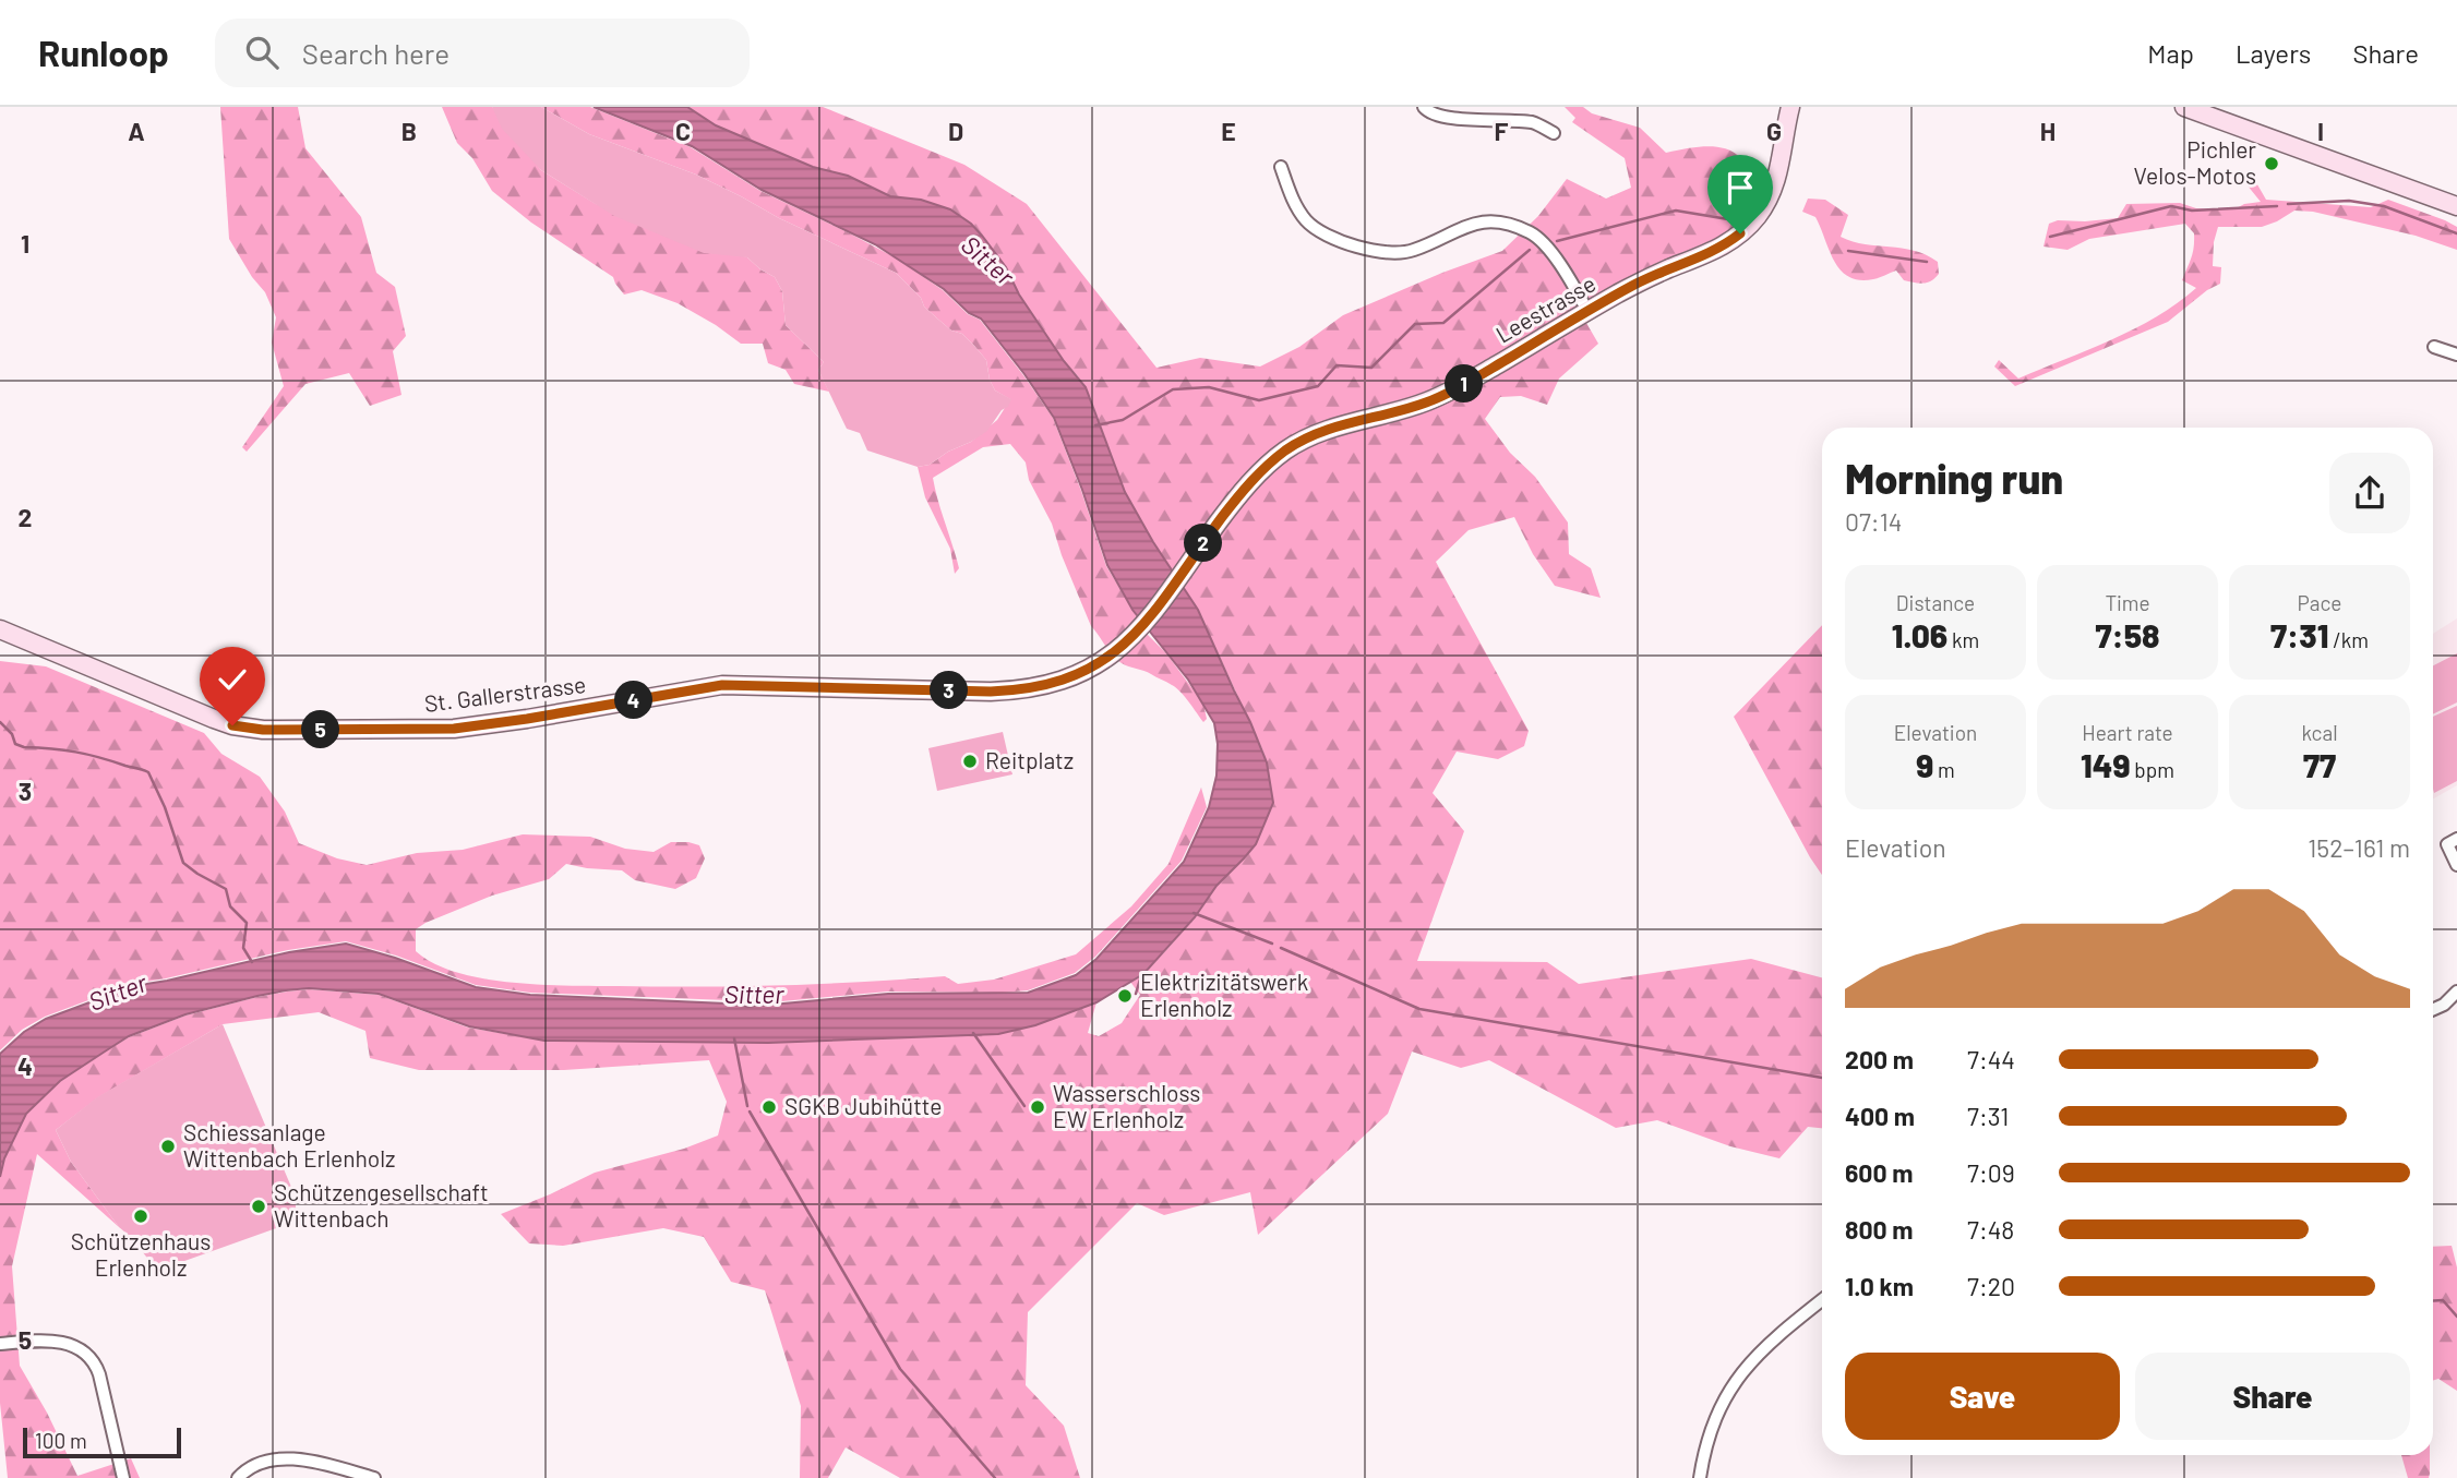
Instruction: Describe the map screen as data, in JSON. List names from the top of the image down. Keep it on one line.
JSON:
{"streets":{"street":["Leestrasse","St. Gallerstrasse"]},"crossings":[["Leestrasse","St. Gallerstrasse"]],"water":["Sitter"],"places":["Pichler Velos-Motos","Reitplatz","Elektrizitätswerk Erlenholz","SGKB Jubihütte","Wasserschloss EW Erlenholz","Schiessanlage Wittenbach Erlenholz","Schützengesellschaft Wittenbach","Schützenhaus Erlenholz"],"scale_bar":"100 m","page":{"header":"Runloop","search":"Search here","nav":["Map","Layers","Share"],"pins":["1","2","3","4","5"],"heading":["Morning run","07:14"],"stats":[["Distance","1.06 km"],["Time","7:58"],["Pace","7:31 /km"],["Elevation","9 m"],["Heart rate","149 bpm"],["kcal","77"]],"chart":["Elevation","152–161 m"],"list":[{"name":"200 m","note":"7:44"},{"name":"400 m","note":"7:31"},{"name":"600 m","note":"7:09"},{"name":"800 m","note":"7:48"},{"name":"1.0 km","note":"7:20"}],"buttons":["Save","Share"],"scale":"100 m"},"grid":{"columns":["A","B","C","D","E","F","G","H","I"],"rows":["1","2","3","4","5"]}}
